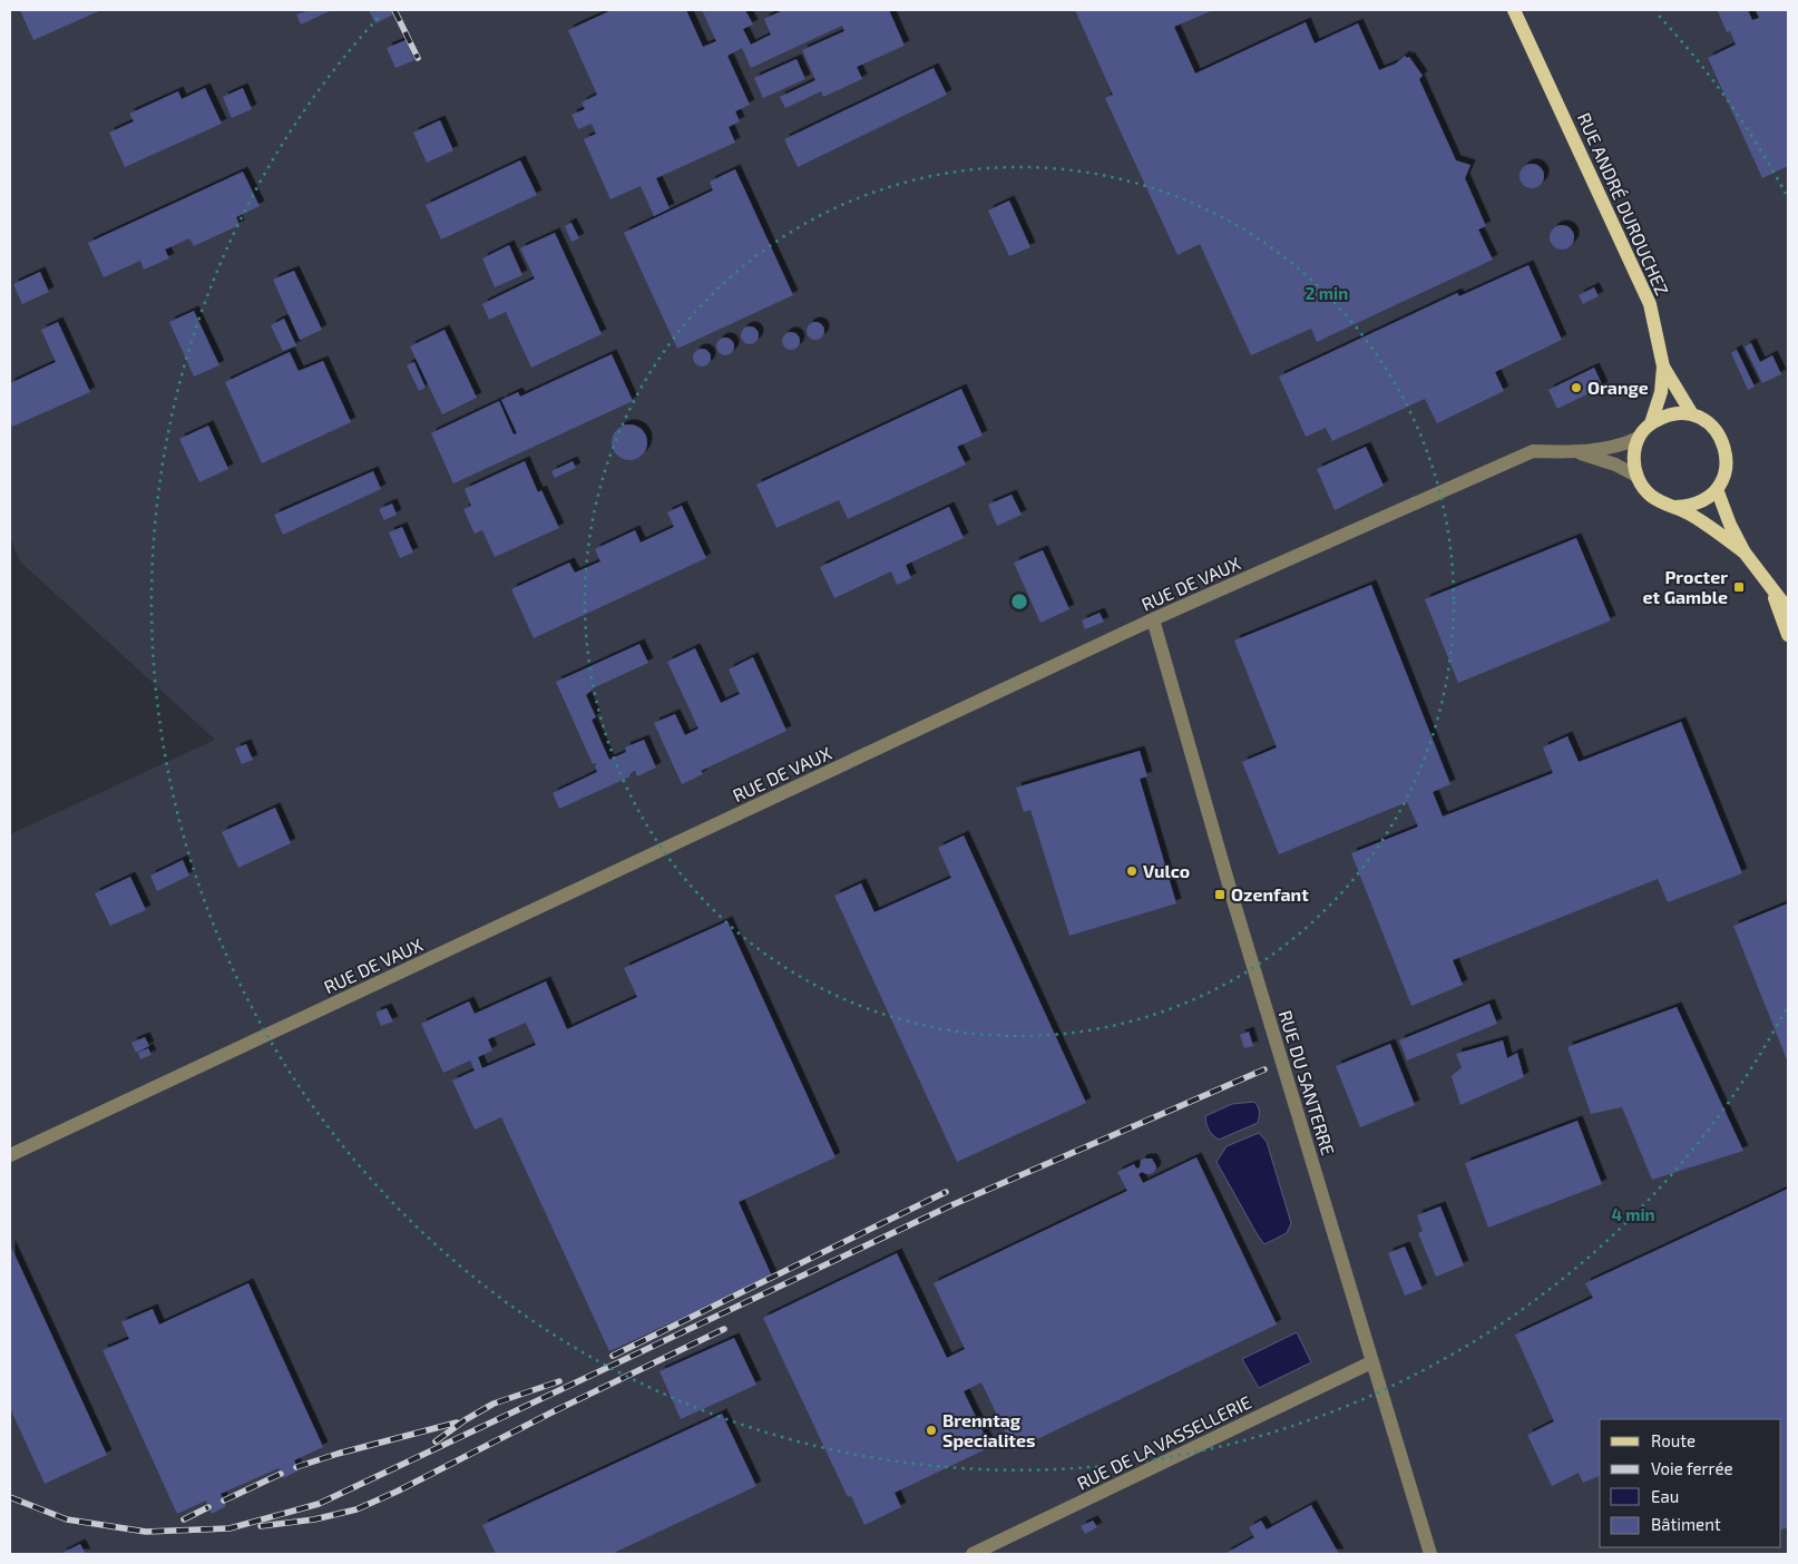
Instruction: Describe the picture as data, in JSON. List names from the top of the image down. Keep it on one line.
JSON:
{"streets":{"main road":["RUE ANDRÉ DUROUCHEZ"],"street":["RUE DE VAUX","RUE DU SANTERRE","RUE DE LA VASSELLERIE"]},"crossings":[["RUE ANDRÉ DUROUCHEZ","RUE DE VAUX"],["RUE DE VAUX","RUE DU SANTERRE"],["RUE DU SANTERRE","RUE DE LA VASSELLERIE"]],"places":{"other":["Orange","Vulco","Brenntag Specialites"],"transit":["Procter et Gamble","Ozenfant"]},"legend":["Route","Voie ferrée","Eau","Bâtiment"],"rings":["2 min","4 min"]}
